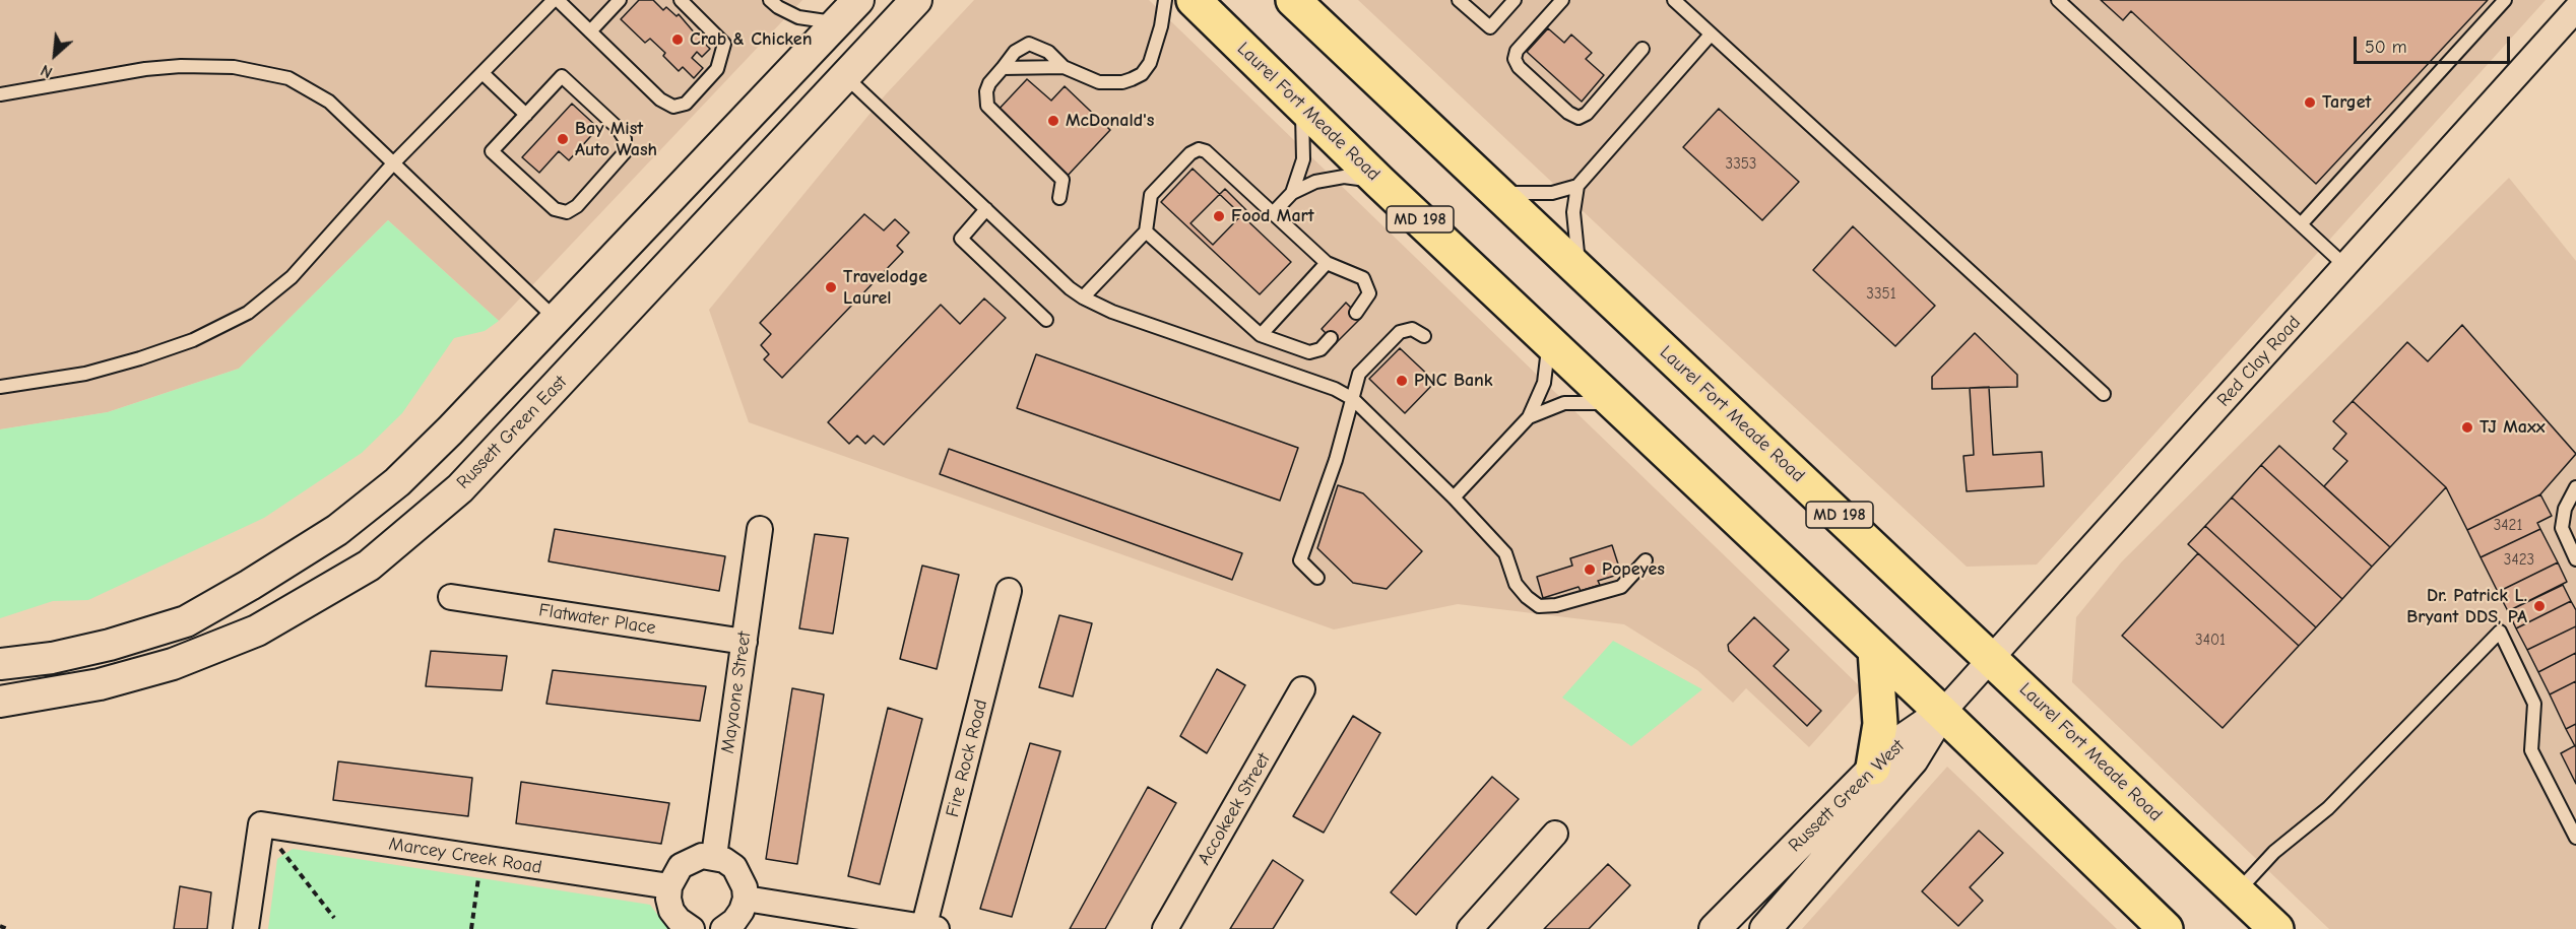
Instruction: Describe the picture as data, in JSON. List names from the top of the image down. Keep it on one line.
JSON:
{"streets":{"main road":["Laurel Fort Meade Road","MD 198"],"street":["Red Clay Road","Russett Green East","Flatwater Place","Mayaone Street","Fire Rock Road","Russett Green West","Accokeek Street","Marcey Creek Road"]},"crossings":[["Laurel Fort Meade Road","Red Clay Road"],["Laurel Fort Meade Road","Russett Green West"],["Red Clay Road","Russett Green West"],["Flatwater Place","Mayaone Street"]],"places":["Crab & Chicken","Target","McDonald's","Bay Mist Auto Wash","Food Mart","Travelodge Laurel","PNC Bank","TJ Maxx","Popeyes","Dr. Patrick L. Bryant DDS, PA"],"house_numbers":["3353","3351","3421","3423","3401"],"scale_bar":"50 m","north":"bottom left"}
